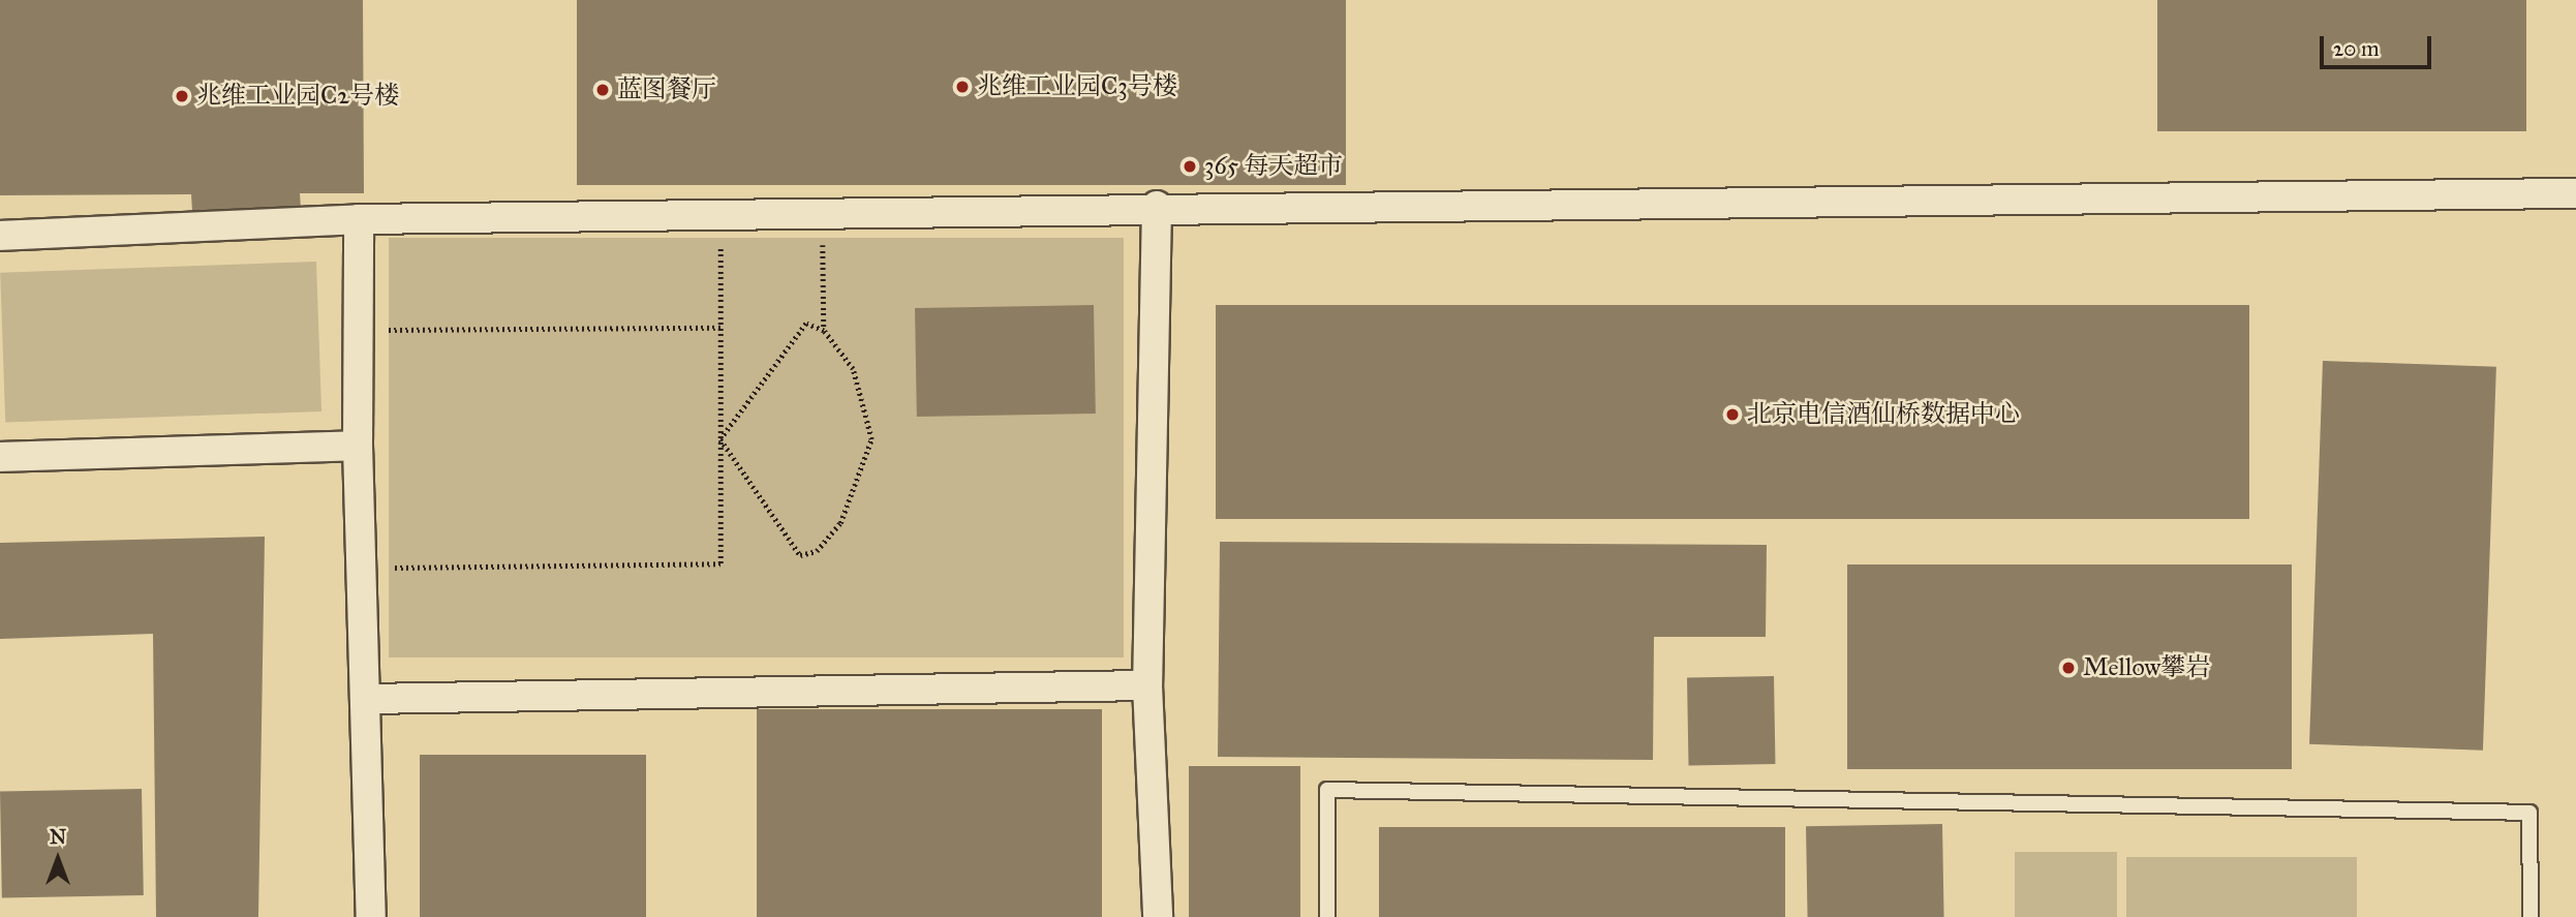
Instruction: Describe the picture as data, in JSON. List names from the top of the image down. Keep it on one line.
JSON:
{"places":["兆维工业园C3号楼","蓝图餐厅","兆维工业园C2号楼","365 每天超市","北京电信酒仙桥数据中心","Mellow攀岩"],"scale_bar":"20 m","north":"top"}
